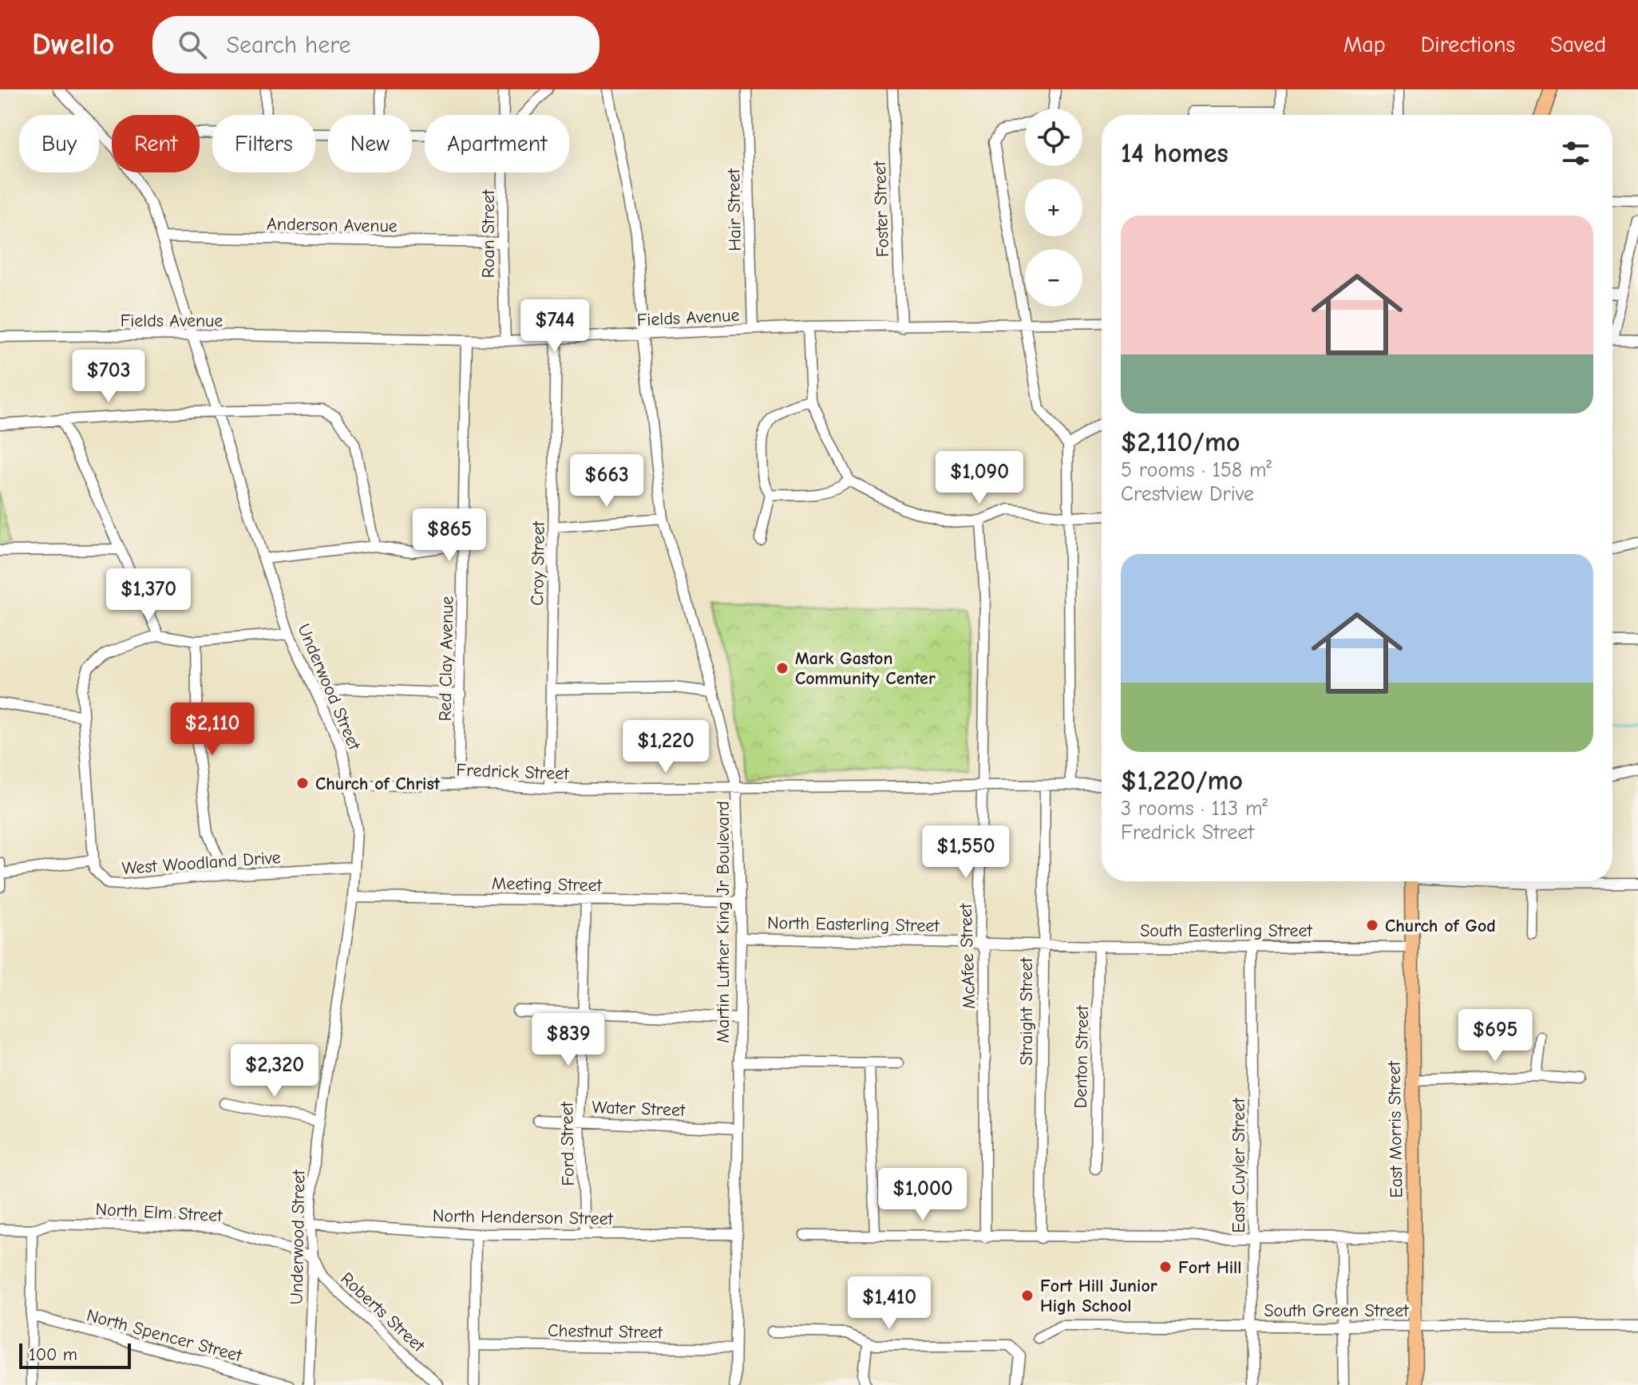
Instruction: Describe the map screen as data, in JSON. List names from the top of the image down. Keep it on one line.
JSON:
{"streets":{"main road":["East Morris Street"],"street":["Foster Street","Hair Street","Anderson Avenue","Roan Street","Fields Avenue","Croy Street","Red Clay Avenue","Underwood Street","Fredrick Street","West Woodland Drive","Meeting Street","Martin Luther King Jr Boulevard","North Easterling Street","South Easterling Street","McAfee Street","Straight Street","Denton Street","Water Street","Ford Street","East Cuyler Street","North Elm Street","North Henderson Street","South Green Street","Roberts Street","Chestnut Street","North Spencer Street"]},"crossings":[["Foster Street","Fields Avenue"],["Hair Street","Fields Avenue"],["Anderson Avenue","Roan Street"],["Anderson Avenue","Underwood Street"],["Roan Street","Fields Avenue"],["Fields Avenue","Croy Street"],["Fields Avenue","Red Clay Avenue"],["Fields Avenue","Underwood Street"],["Fields Avenue","Martin Luther King Jr Boulevard"],["Croy Street","Fredrick Street"],["Red Clay Avenue","Fredrick Street"],["Underwood Street","Fredrick Street"],["Underwood Street","West Woodland Drive"],["Underwood Street","Meeting Street"],["Underwood Street","North Elm Street"],["Underwood Street","North Henderson Street"],["Underwood Street","Roberts Street"],["Fredrick Street","Martin Luther King Jr Boulevard"],["Fredrick Street","McAfee Street"],["Fredrick Street","Straight Street"],["Meeting Street","Martin Luther King Jr Boulevard"],["Meeting Street","Ford Street"],["Martin Luther King Jr Boulevard","North Easterling Street"],["Martin Luther King Jr Boulevard","Water Street"],["Martin Luther King Jr Boulevard","North Henderson Street"],["Martin Luther King Jr Boulevard","Chestnut Street"],["North Easterling Street","South Easterling Street"],["North Easterling Street","McAfee Street"],["North Easterling Street","Straight Street"],["South Easterling Street","Straight Street"],["South Easterling Street","Denton Street"],["South Easterling Street","East Morris Street"],["South Easterling Street","East Cuyler Street"],["Water Street","Ford Street"],["East Morris Street","South Green Street"],["Ford Street","North Henderson Street"],["East Cuyler Street","South Green Street"],["North Elm Street","Roberts Street"]],"places":["Mark Gaston Community Center","Church of Christ","Church of God","Fort Hill","Fort Hill Junior High School"],"scale_bar":"100 m","page":{"header":"Dwello","search":"Search here","nav":["Map","Directions","Saved"],"map_buttons":["+","−"],"chip":["Buy","Rent","Filters","New","Apartment"],"heading":"14 homes","list":[{"name":"$2,110/mo","note":"5 rooms · 158 m² · Crestview Drive"},{"name":"$1,220/mo","note":"3 rooms · 113 m² · Fredrick Street"}],"price":["$744","$703","$1,090","$663","$865","$1,370","$2,110","$1,220","$1,550","$695","$839","$2,320","$1,000","$1,410"],"scale":"100 m"}}
